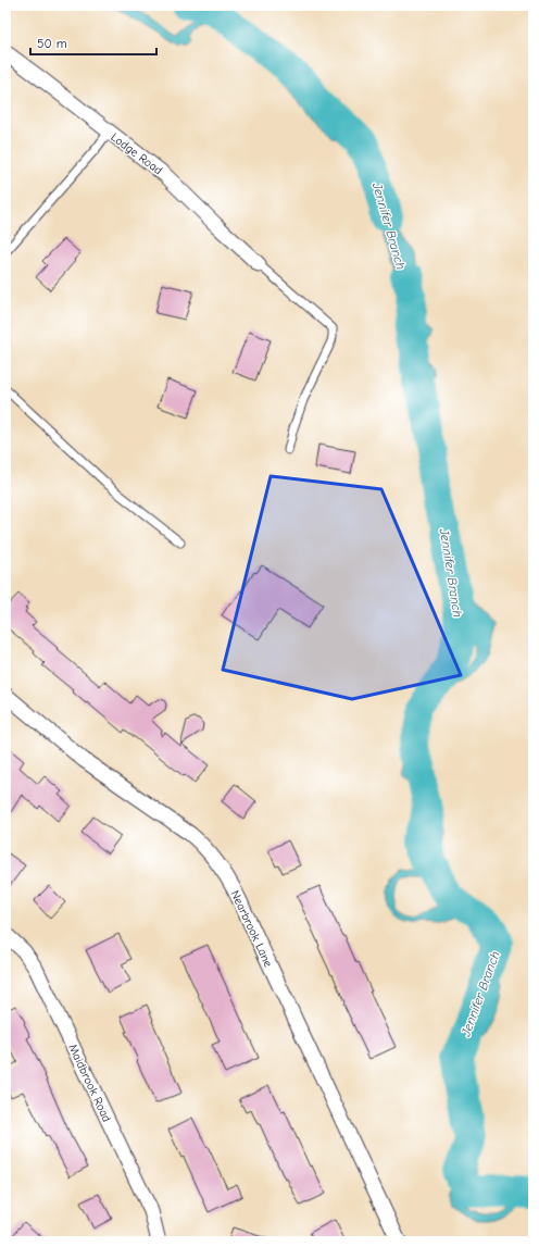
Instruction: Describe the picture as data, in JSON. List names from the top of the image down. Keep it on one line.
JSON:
{"streets":{"street":["Lodge Road","Nearbrook Lane","Maidbrook Road"]},"water":["Jennifer Branch"],"scale_bar":"50 m"}
